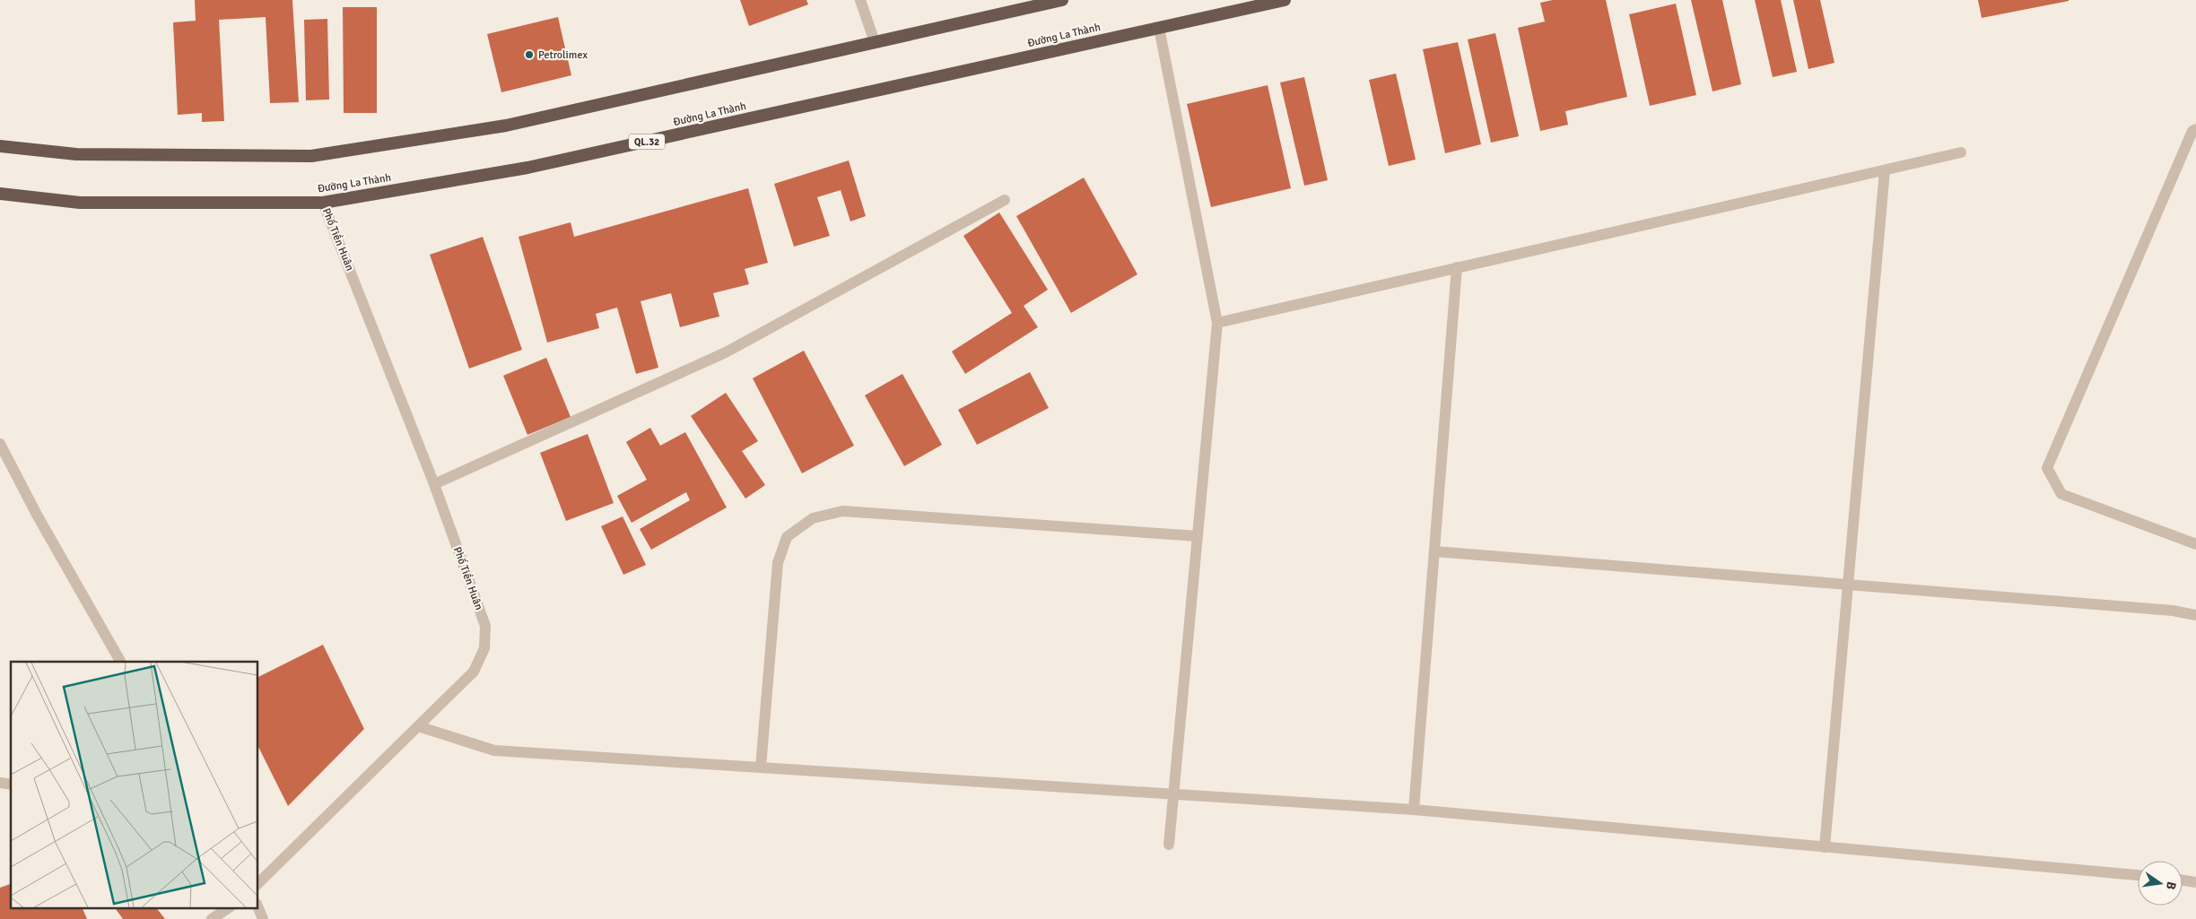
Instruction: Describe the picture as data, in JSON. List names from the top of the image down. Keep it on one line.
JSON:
{"streets":{"highway":["Đường La Thành","QL.32"],"street":["Phố Tiền Huân"]},"crossings":[["Đường La Thành","Phố Tiền Huân"]],"places":["Petrolimex"],"north":"right"}
